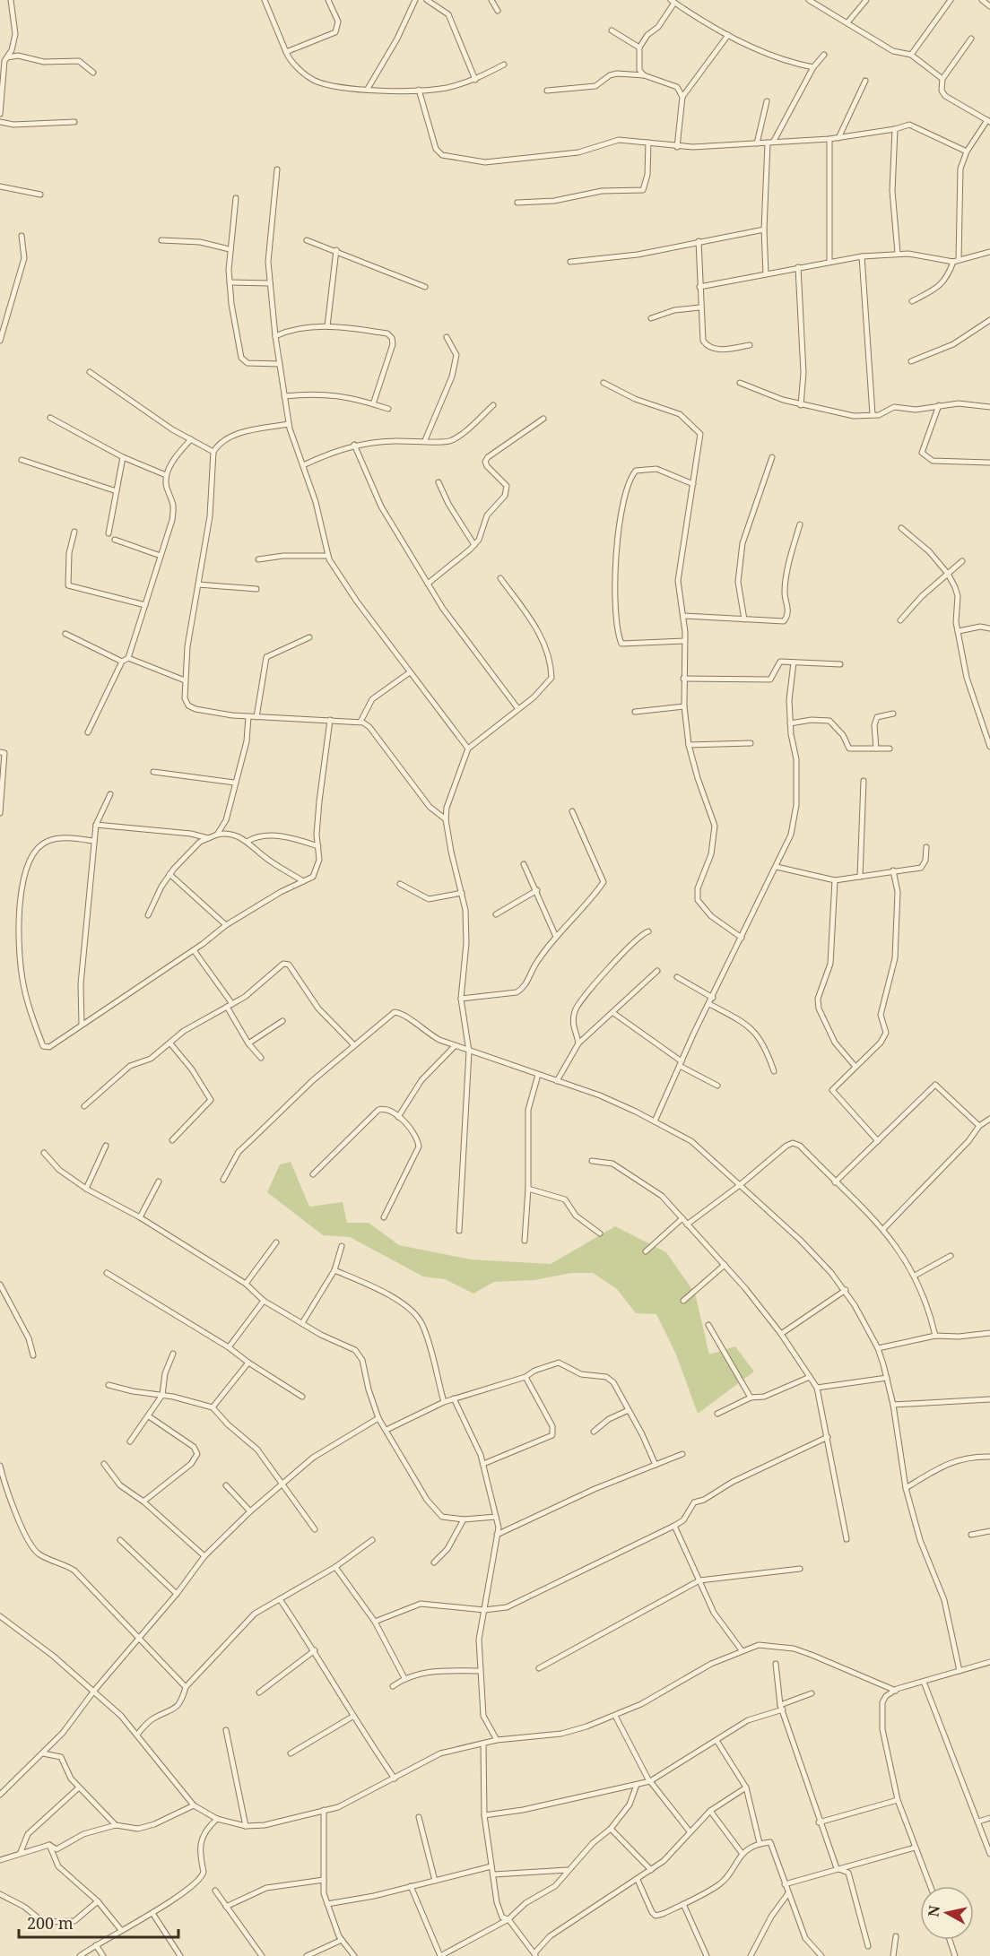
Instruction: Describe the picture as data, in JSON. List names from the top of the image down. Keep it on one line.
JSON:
{"scale_bar":"200 m","north":"left"}
